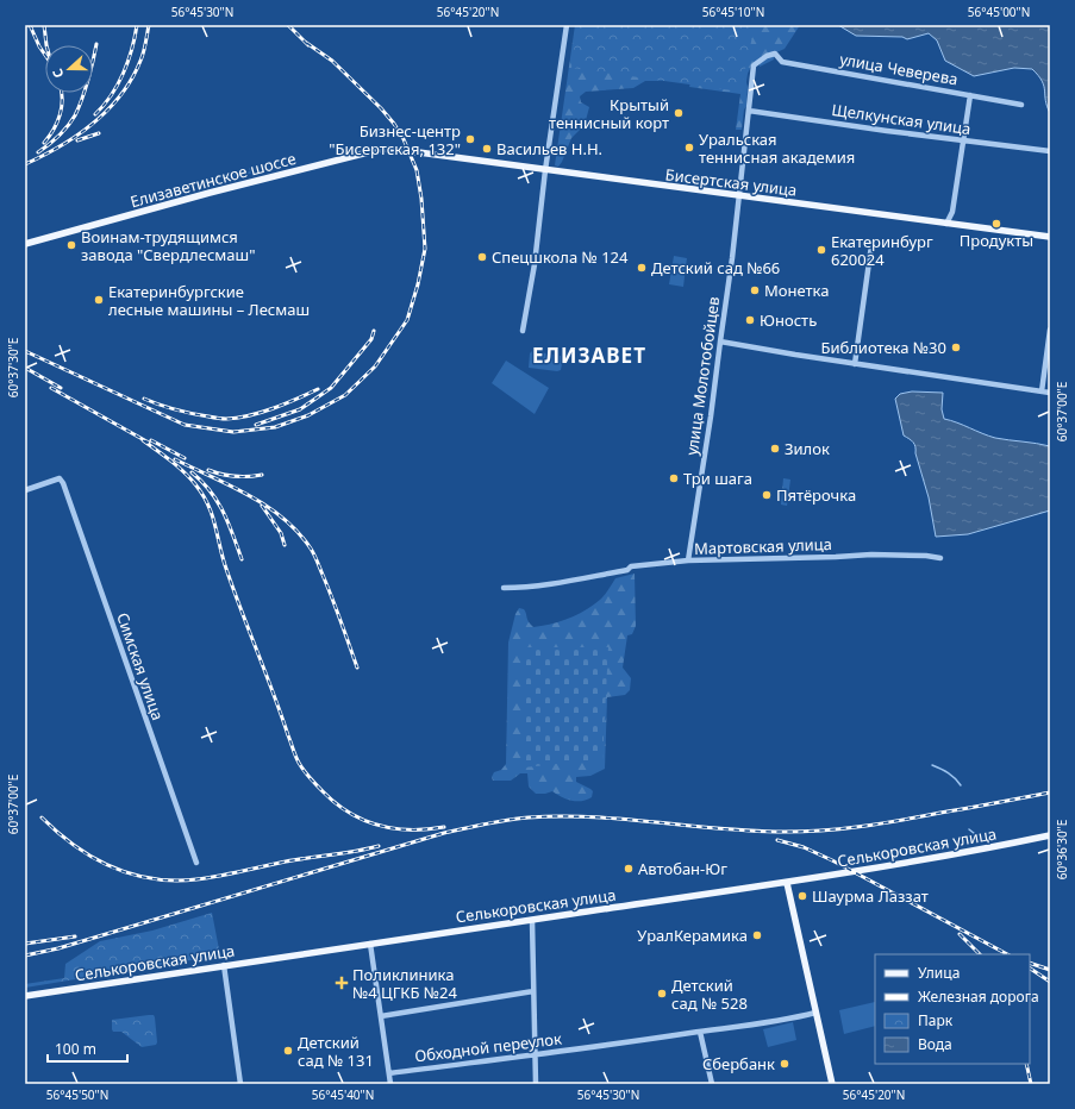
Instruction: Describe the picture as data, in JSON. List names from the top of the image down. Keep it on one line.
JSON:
{"streets":{"main road":["Елизаветинское шоссе","Бисертская улица","Селькоровская улица"],"street":["улица Чеверева","Щелкунская улица","улица Молотобойцев","Мартовская улица","Симская улица","Обходной переулок"]},"crossings":[["улица Чеверева","улица Молотобойцев"],["Щелкунская улица","улица Молотобойцев"],["Елизаветинское шоссе","Бисертская улица"],["Бисертская улица","улица Молотобойцев"],["улица Молотобойцев","Мартовская улица"]],"districts":["ЕЛИЗАВЕТ"],"places":{"other":["Крытый теннисный корт","Бизнес-центр \"Бисертская, 132\"","Уральская теннисная академия","Васильев Н.Н.","Продукты","Воинам-трудящимся завода \"Свердлесмаш\"","Екатеринбург 620024","Спецшкола № 124","Детский сад №66","Монетка","Екатеринбургские лесные машины – Лесмаш","Юность","Библиотека №30","Зилок","Три шага","Пятёрочка","Автобан-Юг","Шаурма Лаззат","УралКерамика","Детский сад № 528","Детский сад № 131","Сбербанк"],"health":["Поликлиника №4 ЦГКБ №24"]},"legend":["Улица","Железная дорога","Парк","Вода"],"scale_bar":"100 m","north":"left","coordinates":["56°45'30\"N","56°45'20\"N","56°45'10\"N","56°45'00\"N","60°37'30\"E","60°37'00\"E","60°36'30\"E","56°45'50\"N","56°45'40\"N"]}
